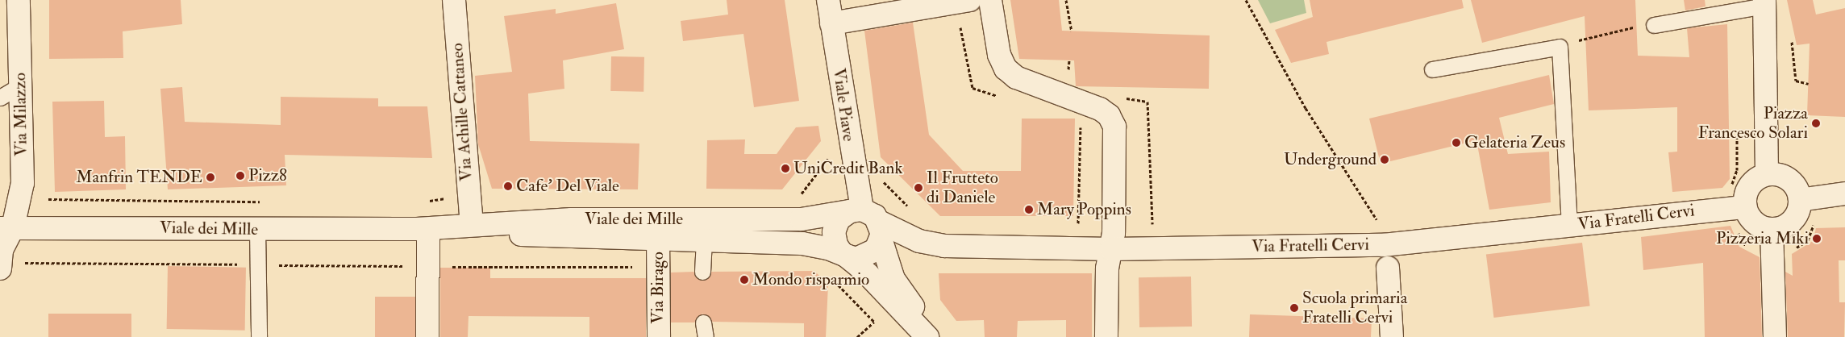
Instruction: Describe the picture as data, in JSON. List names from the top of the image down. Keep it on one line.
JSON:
{"streets":{"street":["Viale Piave","Via Achille Cattaneo","Via Milazzo","Via Fratelli Cervi","Viale dei Mille","Via Birago"]},"crossings":[["Viale Piave","Via Fratelli Cervi"],["Viale Piave","Viale dei Mille"],["Via Achille Cattaneo","Viale dei Mille"],["Via Milazzo","Viale dei Mille"],["Via Fratelli Cervi","Viale dei Mille"],["Viale dei Mille","Via Birago"]],"places":["Piazza Francesco Solari","Gelateria Zeus","Underground","UniCredit Bank","Pizz8","Manfrin TENDE","Cafe' Del Viale","Il Frutteto di Daniele","Mary Poppins","Pizzeria Miki","Mondo risparmio","Scuola primaria Fratelli Cervi"]}
